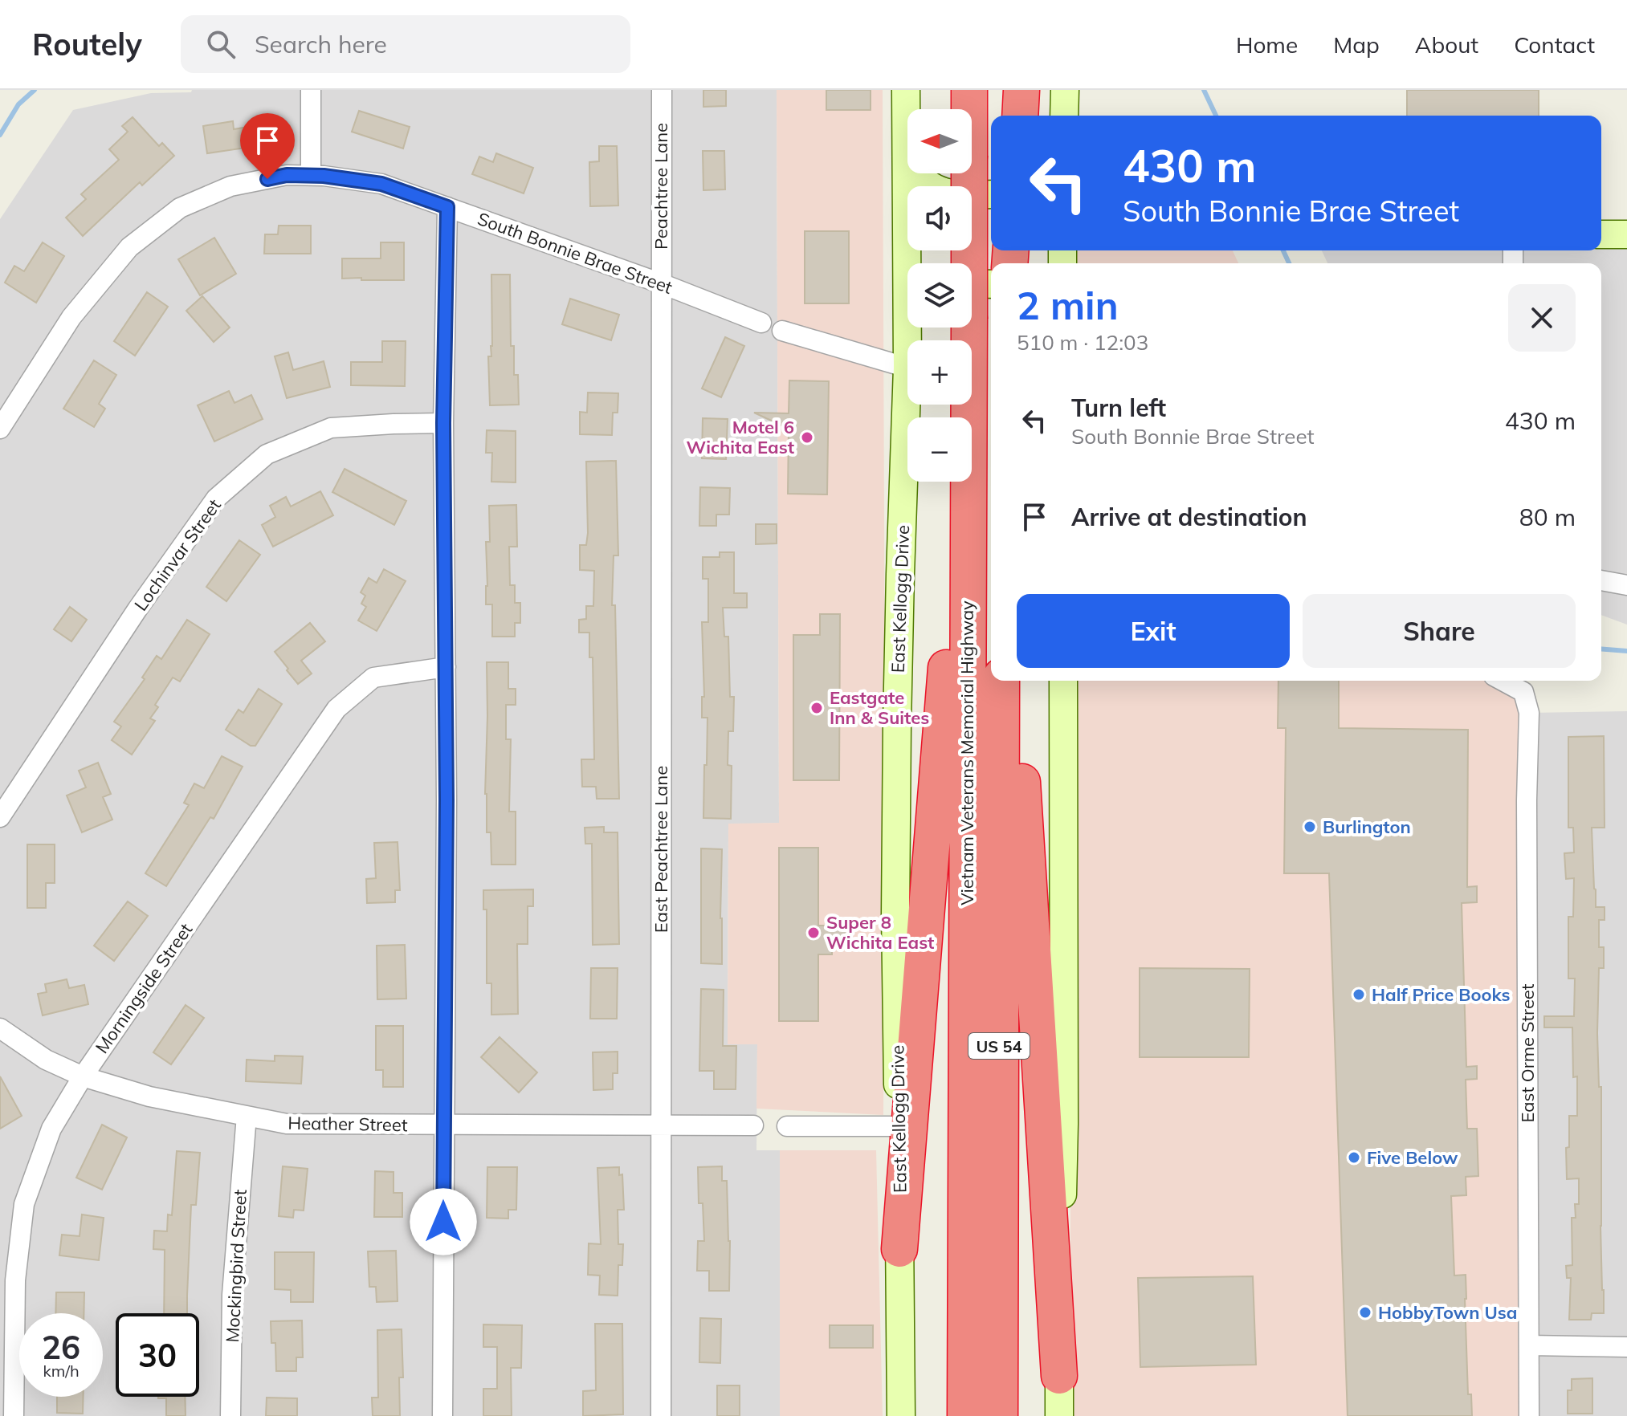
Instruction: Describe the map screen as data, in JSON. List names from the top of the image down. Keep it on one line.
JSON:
{"streets":{"highway":["Vietnam Veterans Memorial Highway","US 54"],"main road":["East Kellogg Drive"],"street":["Peachtree Lane","South Bonnie Brae Street","Lochinvar Street","East Peachtree Lane","Morningside Street","East Orme Street","Heather Street","Mockingbird Street"]},"crossings":[["Peachtree Lane","South Bonnie Brae Street"],["Peachtree Lane","East Peachtree Lane"],["South Bonnie Brae Street","East Peachtree Lane"],["East Peachtree Lane","Heather Street"],["Morningside Street","Heather Street"],["Heather Street","Mockingbird Street"]],"places":["Motel 6 Wichita East","Eastgate Inn & Suites","Burlington","Super 8 Wichita East","Half Price Books","Five Below","HobbyTown Usa"],"north":"left","page":{"header":"Routely","search":"Search here","nav":["Home","Map","About","Contact"],"map_buttons":["+","−"],"turn":["430 m","South Bonnie Brae Street"],"heading":["2 min","510 m · 12:03"],"list":[{"name":"Turn left","note":"South Bonnie Brae Street","value":"430 m"},{"name":"Arrive at destination","value":"80 m"}],"buttons":["Exit","Share"],"speed":"26 km/h","limit":"30"}}
